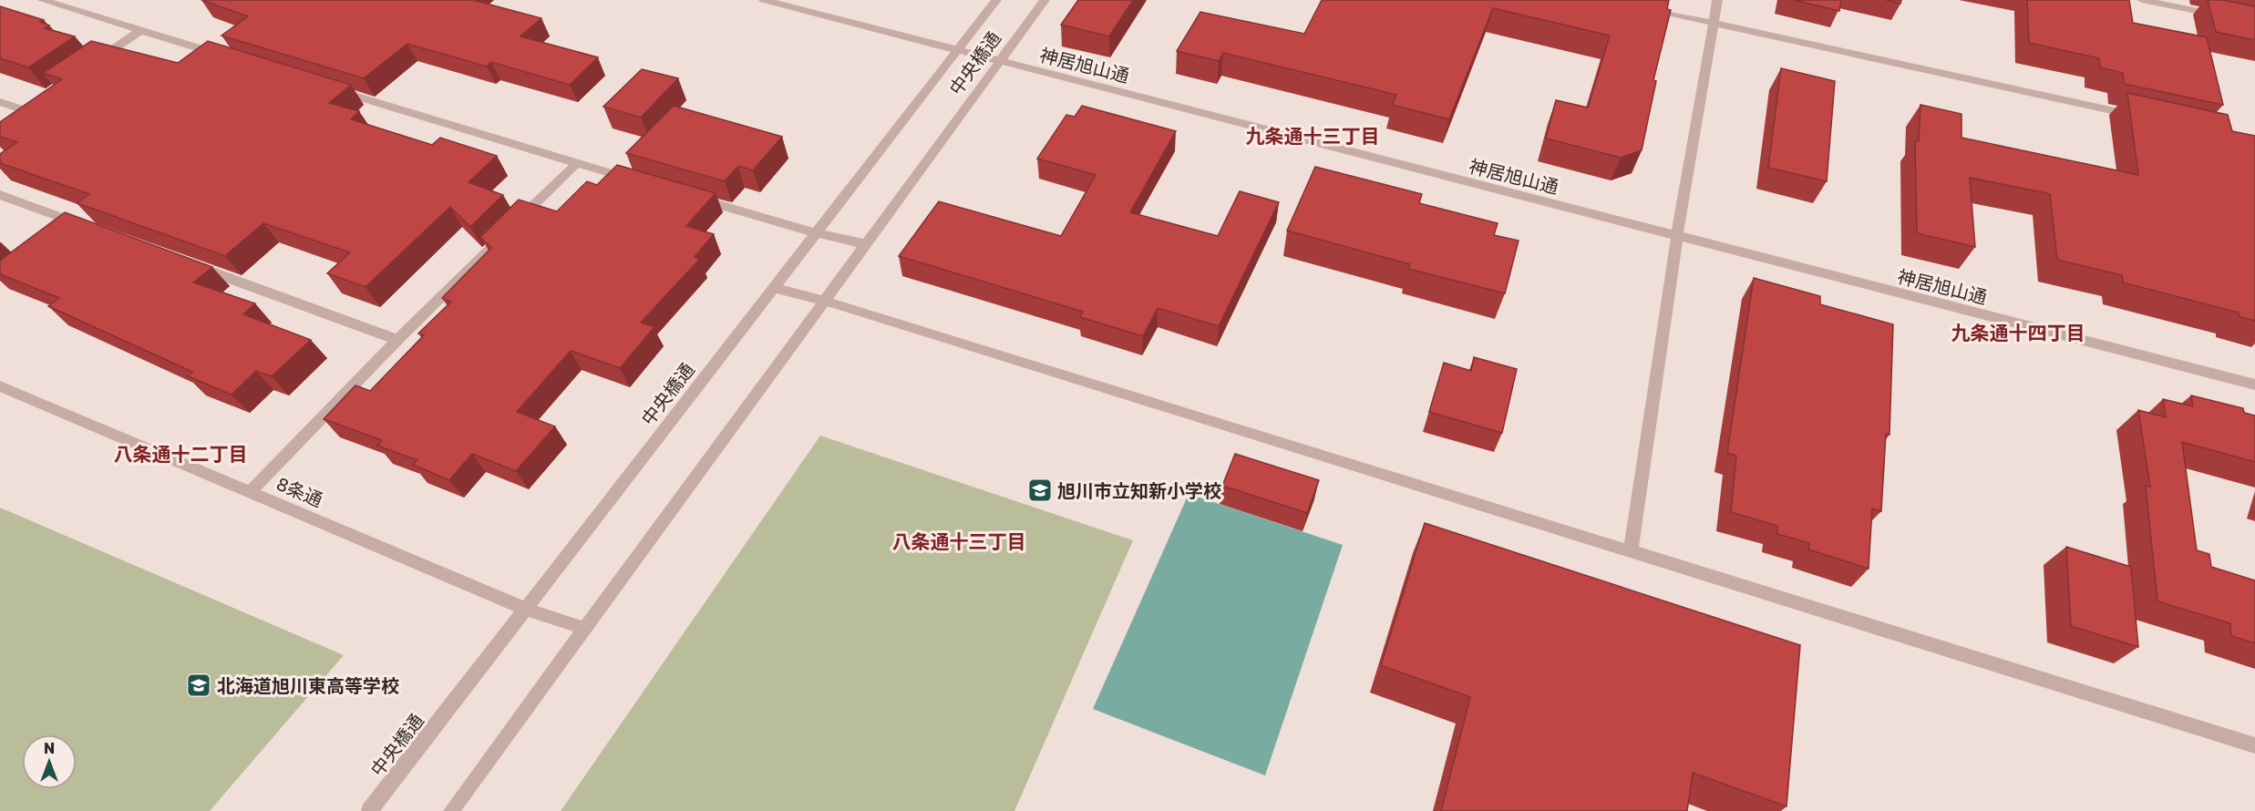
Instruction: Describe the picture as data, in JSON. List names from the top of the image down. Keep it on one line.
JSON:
{"streets":{"street":["中央橋通","神居旭山通","8条通"]},"crossings":[["中央橋通","神居旭山通"],["中央橋通","8条通"]],"districts":["九条通十三丁目","九条通十四丁目","八条通十二丁目","八条通十三丁目"],"places":{"school or university":["旭川市立知新小学校","北海道旭川東高等学校"]},"north":"top"}
